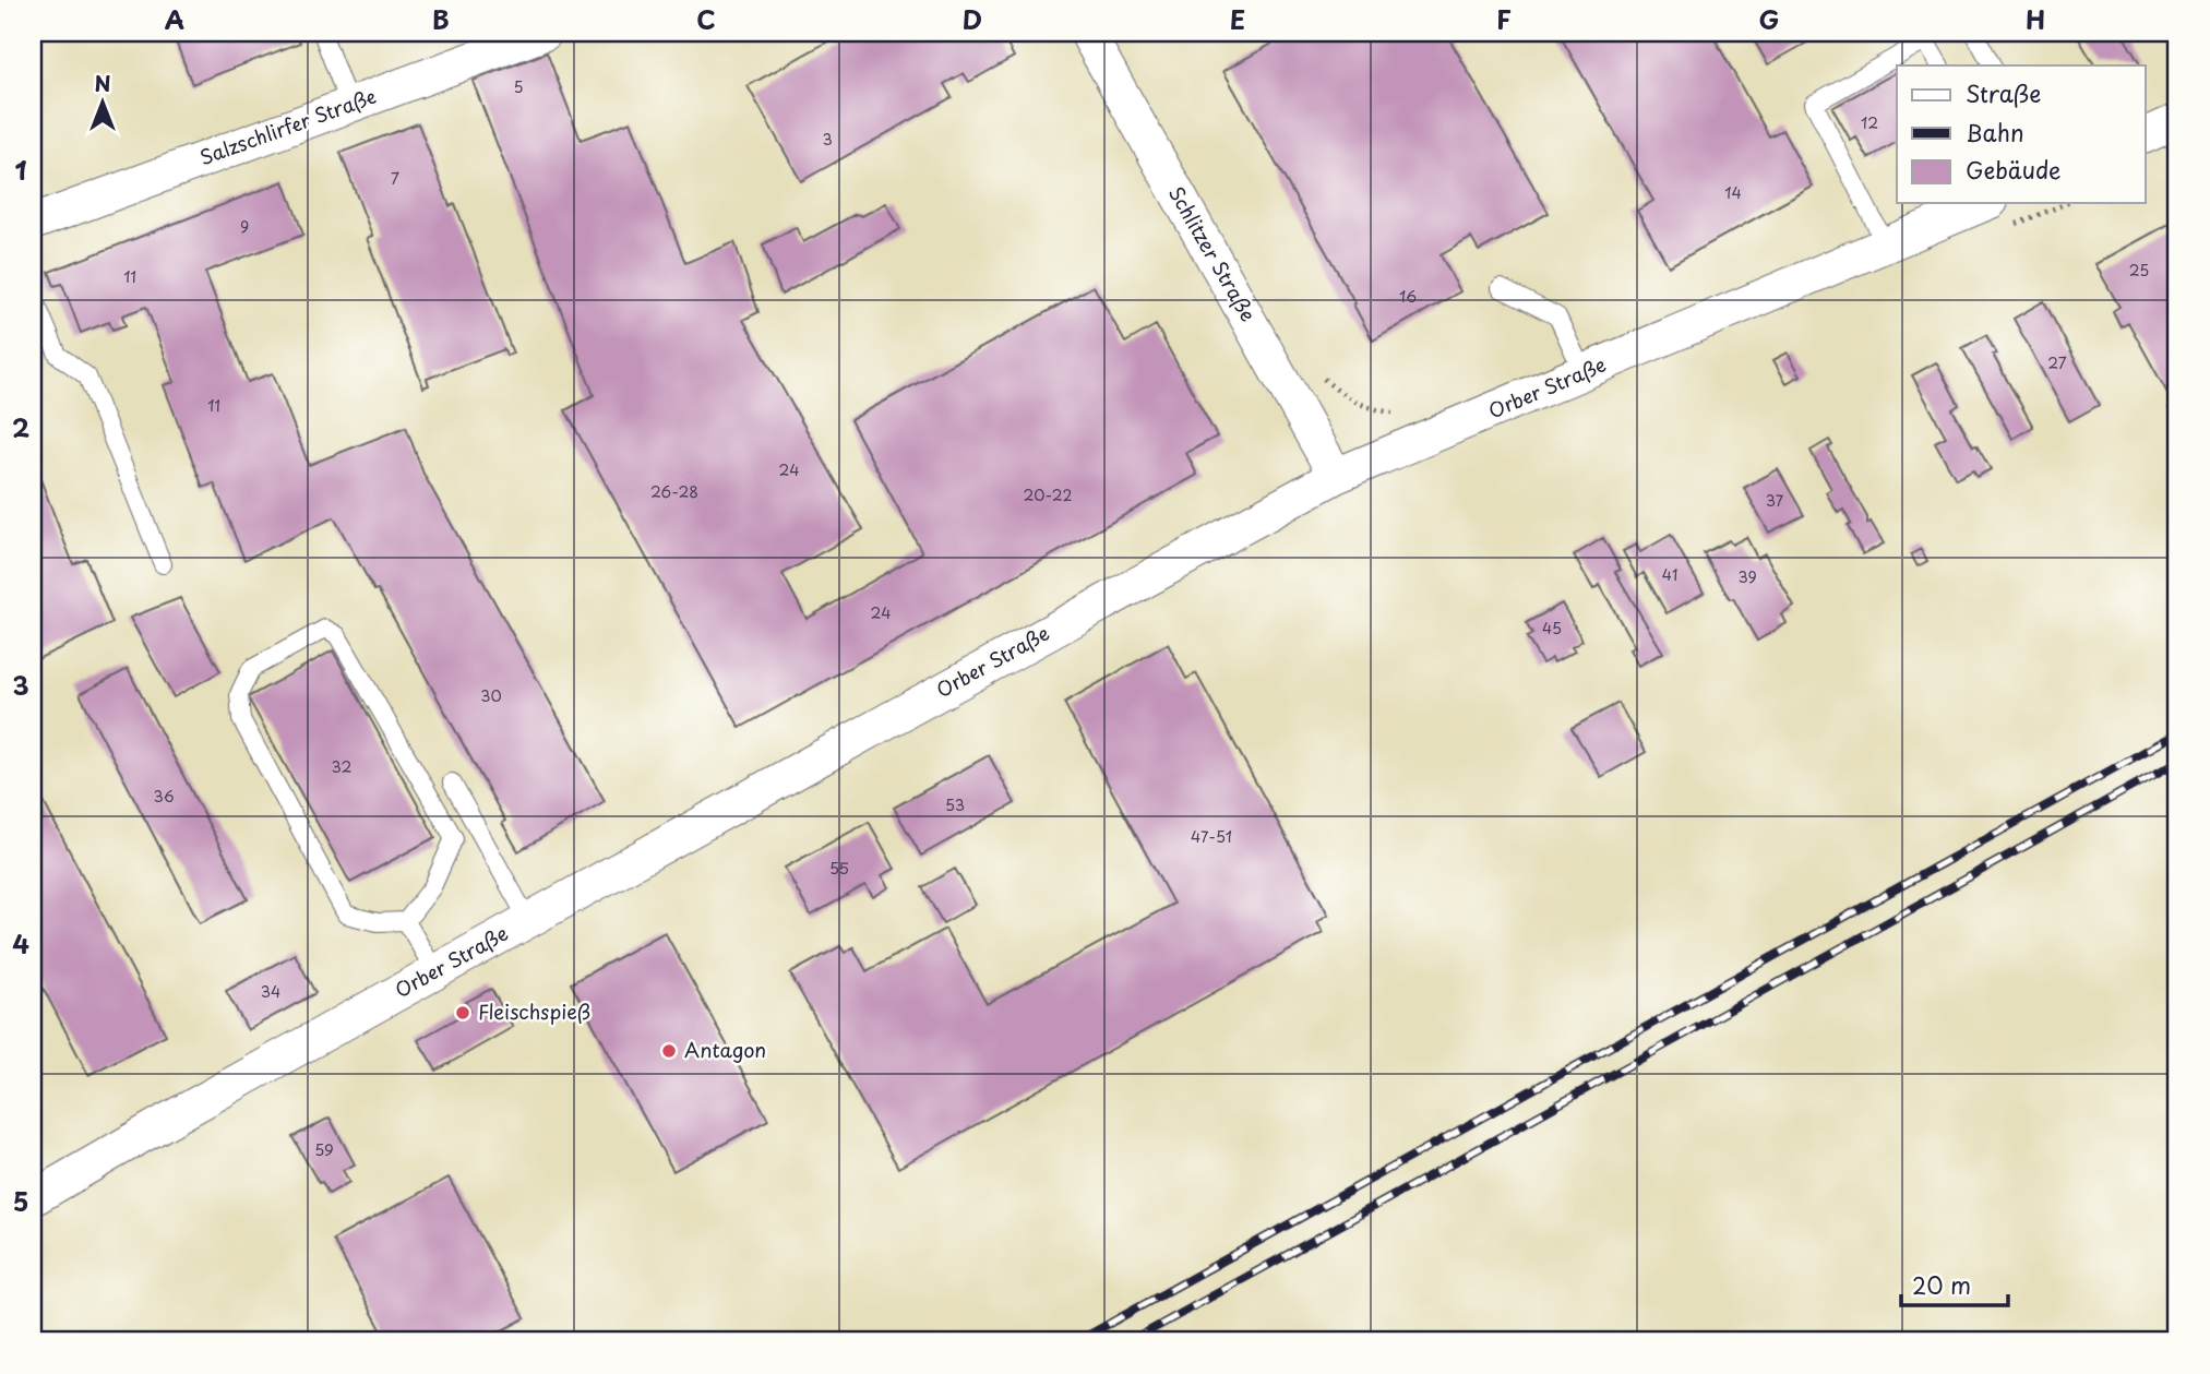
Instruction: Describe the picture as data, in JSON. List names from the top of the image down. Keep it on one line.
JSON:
{"streets":{"street":["Salzschlirfer Straße","Schlitzer Straße","Orber Straße"]},"crossings":[["Schlitzer Straße","Orber Straße"]],"places":["Fleischspieß","Antagon"],"house_numbers":["5","12","3","7","14","9","25","11","16","27","11","24","26-28","20-22","37","41","39","24","45","30","32","36","53","47-51","55","34","59"],"legend":["Straße","Bahn","Gebäude"],"scale_bar":"20 m","north":"top","grid":{"columns":["A","B","C","D","E","F","G","H"],"rows":["1","2","3","4","5"]}}
